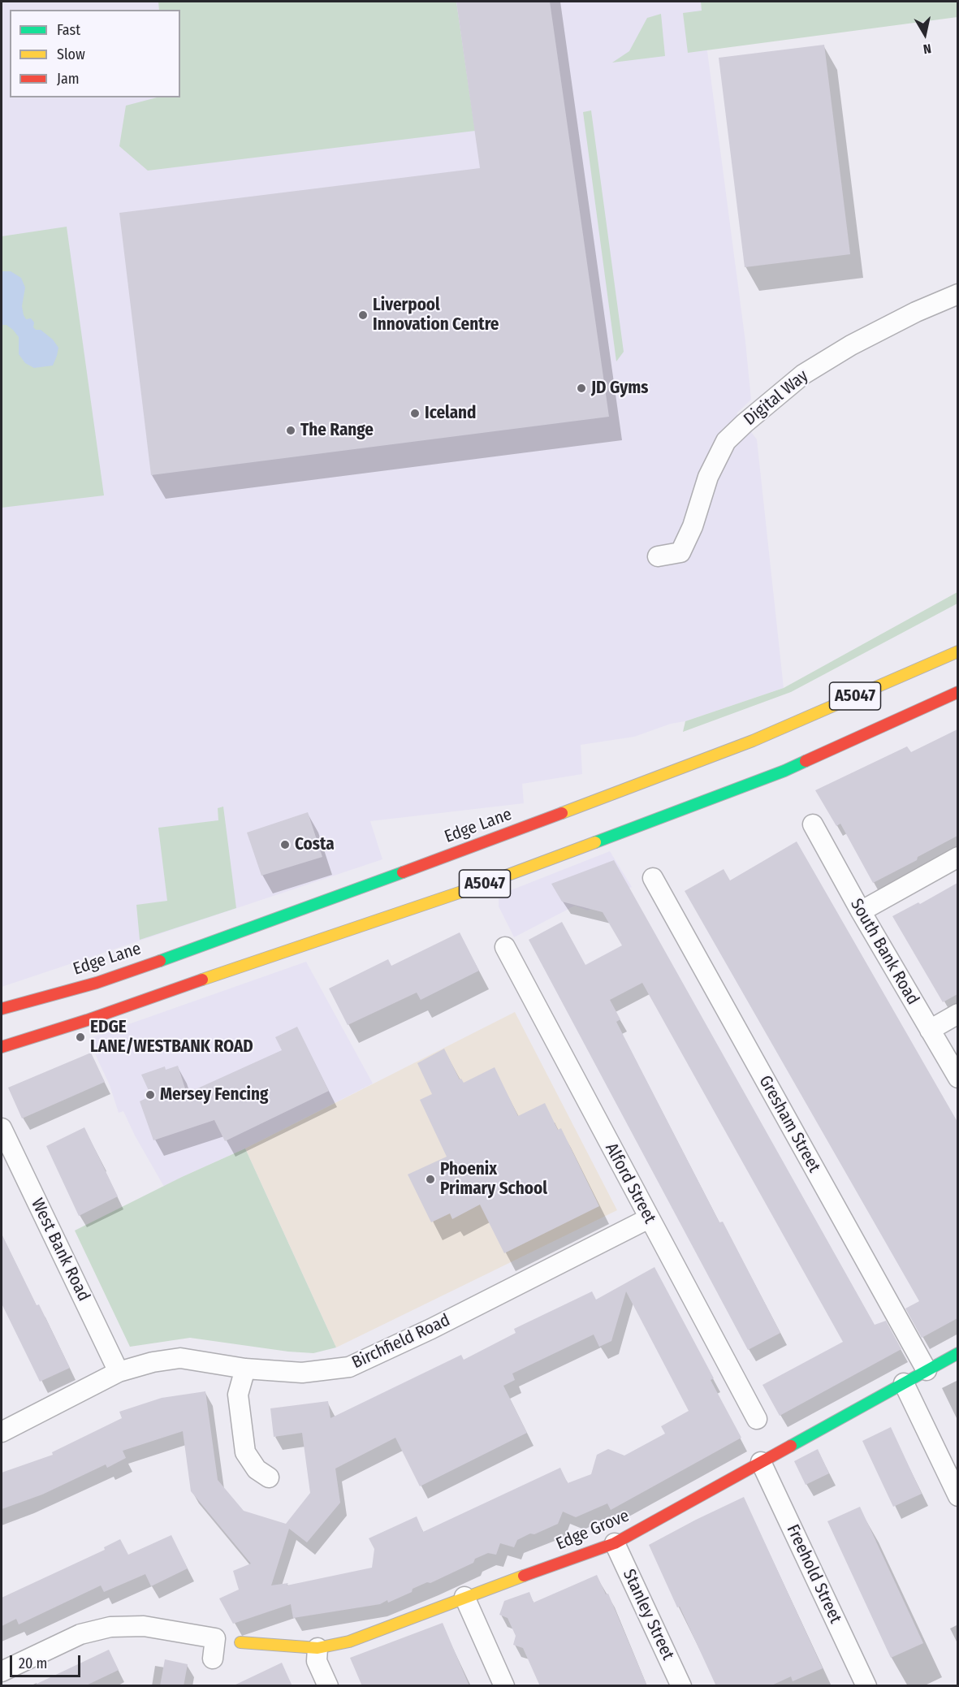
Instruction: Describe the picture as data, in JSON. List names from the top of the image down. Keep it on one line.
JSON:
{"streets":{"main road":["A5047","Edge Lane","Edge Grove"],"street":["Digital Way","South Bank Road","Gresham Street","Alford Street","West Bank Road","Birchfield Road","Freehold Street","Stanley Street"]},"crossings":[["Gresham Street","Edge Grove"],["Alford Street","Birchfield Road"],["West Bank Road","Birchfield Road"],["Edge Grove","Freehold Street"],["Edge Grove","Stanley Street"]],"places":["Liverpool Innovation Centre","JD Gyms","Iceland","The Range","Costa","EDGE LANE/WESTBANK ROAD","Mersey Fencing","Phoenix Primary School"],"legend":["Fast","Slow","Jam"],"scale_bar":"20 m","north":"bottom"}
